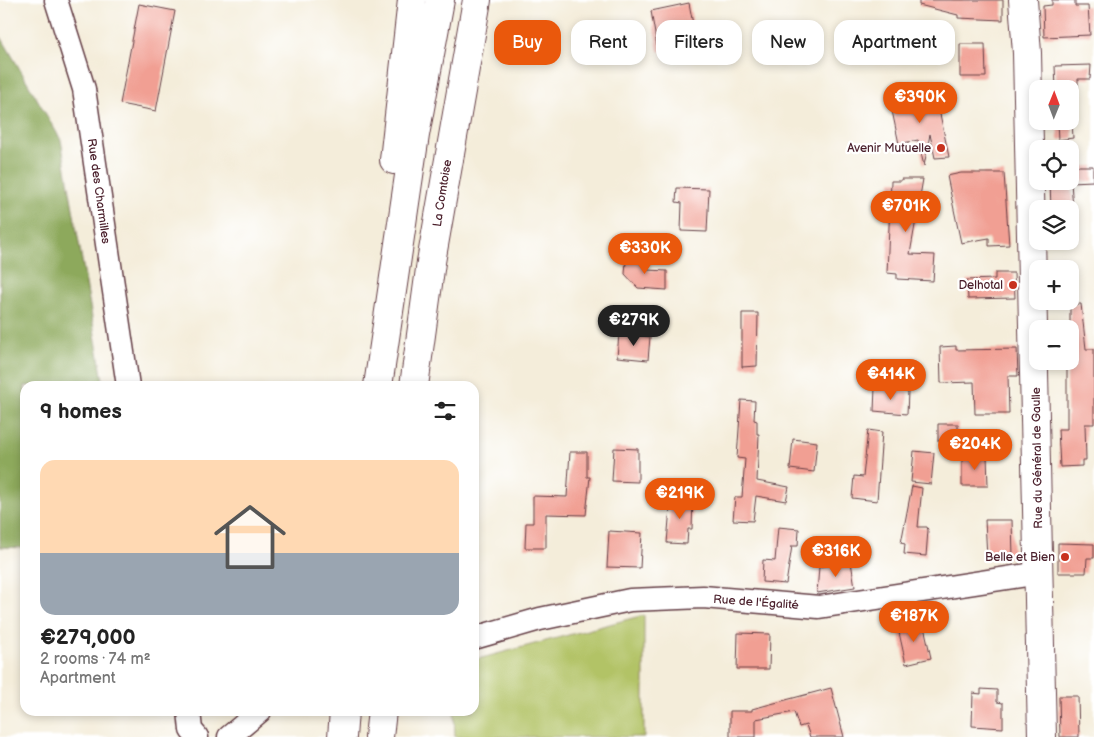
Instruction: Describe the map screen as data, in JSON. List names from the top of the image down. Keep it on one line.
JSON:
{"streets":{"main road":["La Comtoise","Rue du Général de Gaulle"],"street":["Rue des Charmilles","Rue de l'Égalité"]},"crossings":[["Rue du Général de Gaulle","Rue de l'Égalité"]],"places":["Avenir Mutuelle","Delhotal","Belle et Bien"],"north":"top","page":{"chip":["Buy","Rent","Filters","New","Apartment"],"map_buttons":["+","−"],"price":["€390K","€701K","€330K","€279K","€414K","€204K","€219K","€316K","€187K"],"heading":"9 homes","list":[{"name":"€279,000","note":"2 rooms · 74 m² · Apartment"}]}}
